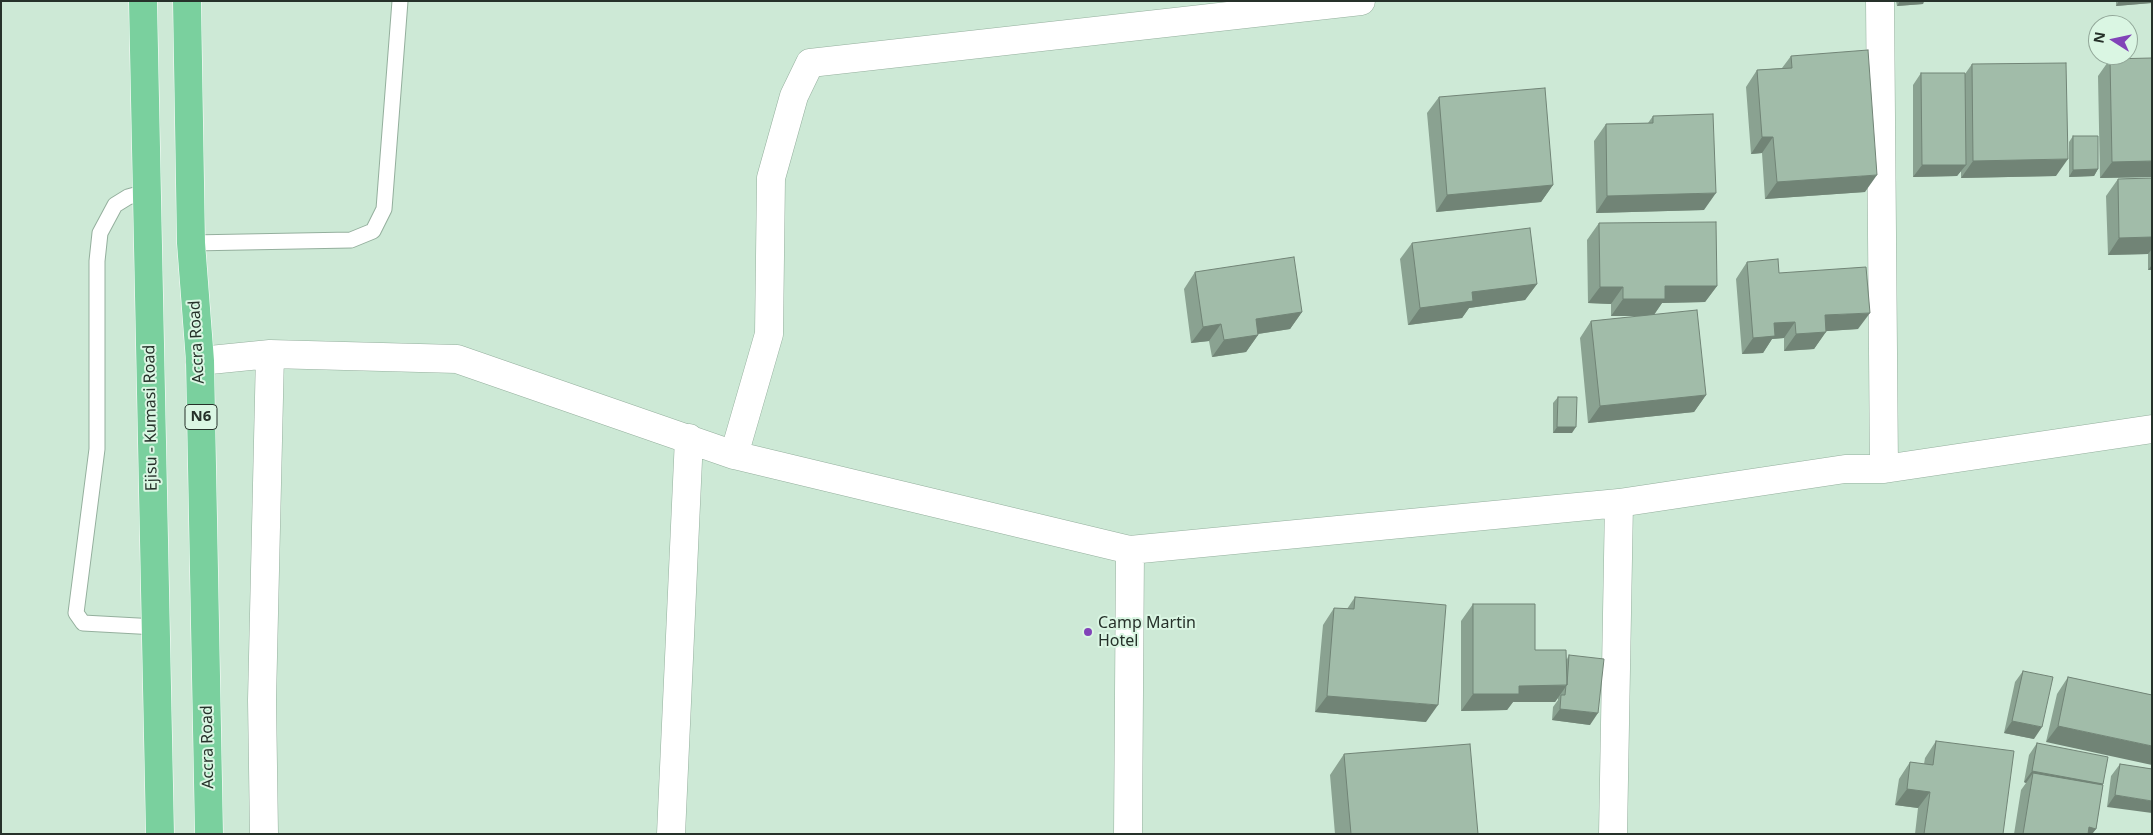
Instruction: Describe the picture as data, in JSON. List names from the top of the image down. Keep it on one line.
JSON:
{"streets":{"highway":["Accra Road","N6","Ejisu - Kumasi Road"]},"places":["Camp Martin Hotel"],"north":"left"}
